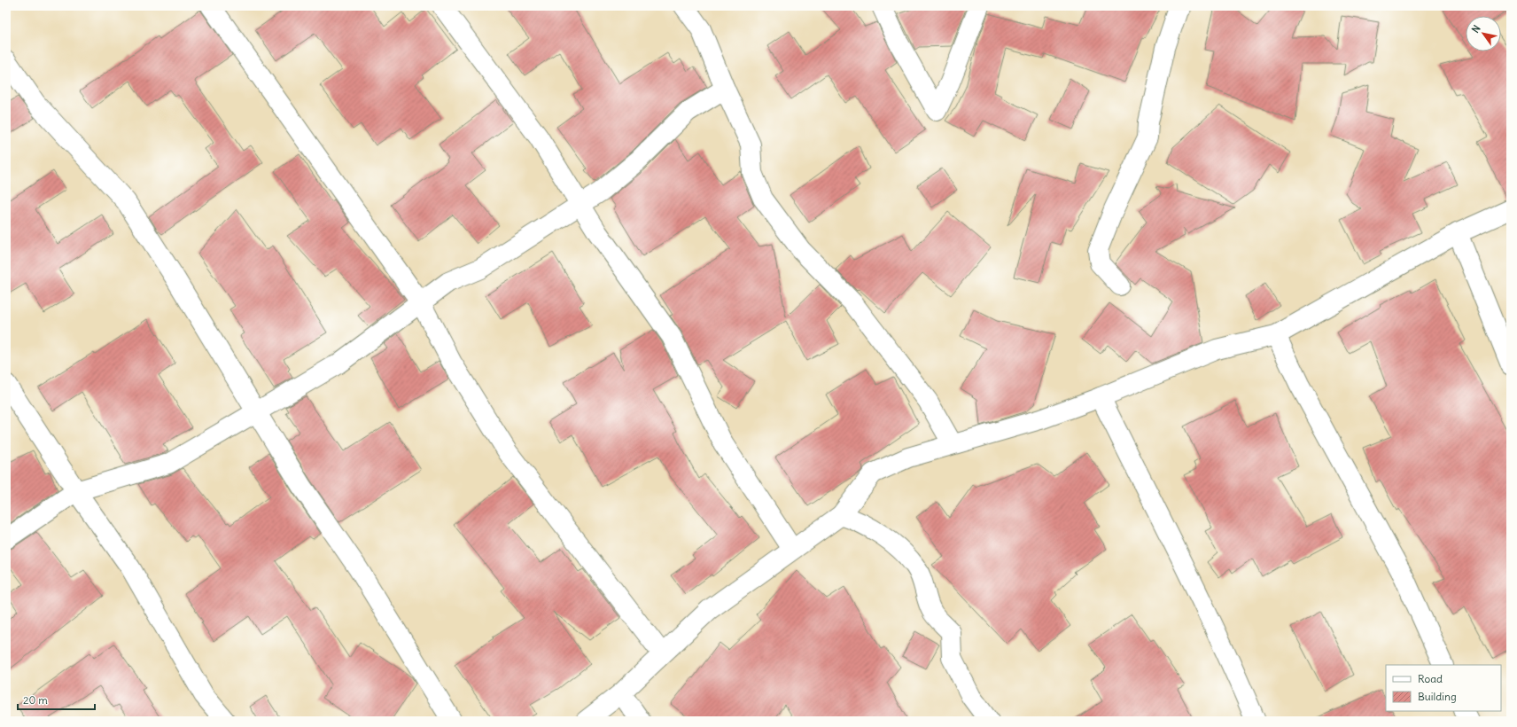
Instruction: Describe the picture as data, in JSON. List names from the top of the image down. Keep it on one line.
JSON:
{"legend":["Road","Building"],"scale_bar":"20 m","north":"top left"}
